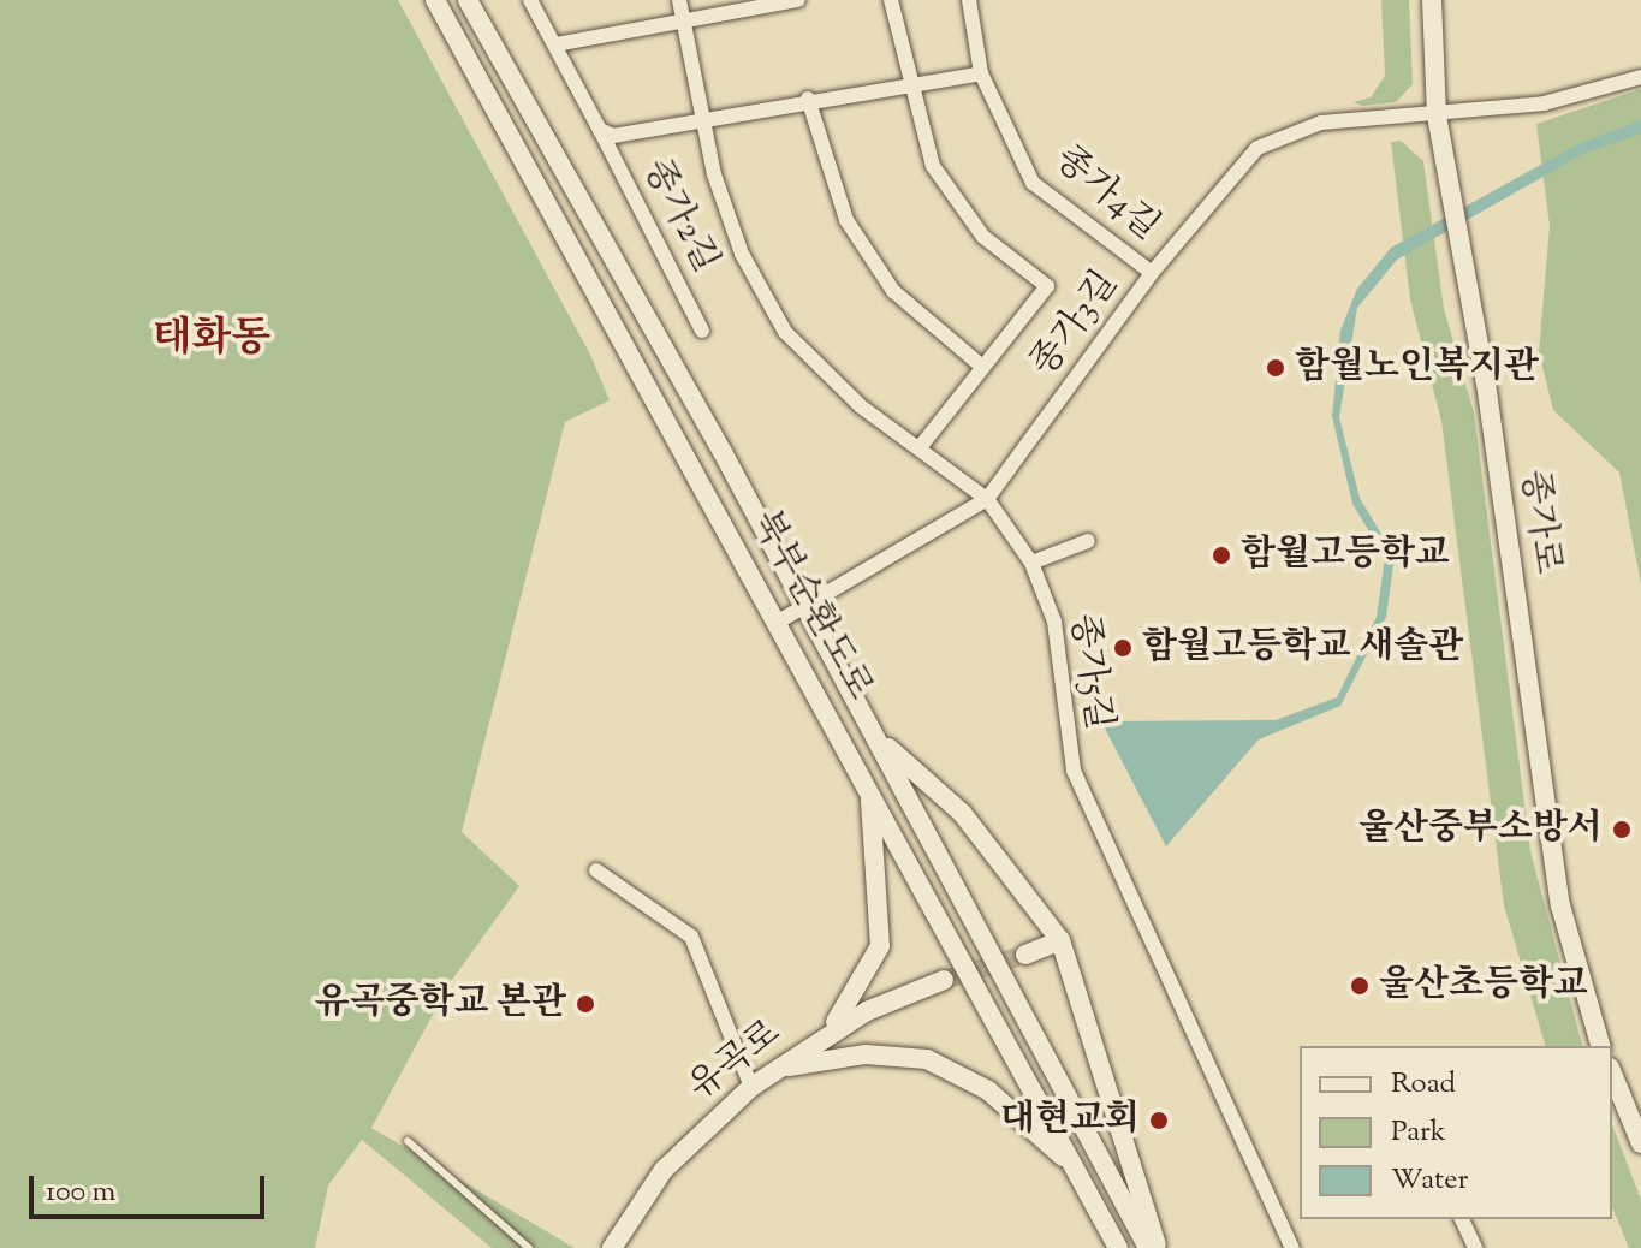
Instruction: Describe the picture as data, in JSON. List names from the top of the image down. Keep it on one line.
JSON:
{"streets":{"main road":["종가로","북부순환도로","유곡로"],"street":["종가4길","종가2길","종가3길","종가5길"]},"crossings":[["종가4길","종가2길"],["종가4길","종가3길"],["종가2길","종가5길"],["종가3길","종가로"],["종가3길","북부순환도로"],["종가3길","종가5길"]],"districts":["태화동"],"places":["함월노인복지관","함월고등학교","함월고등학교 새솔관","울산중부소방서","울산초등학교","유곡중학교 본관","대현교회"],"legend":["Road","Park","Water"],"scale_bar":"100 m"}
